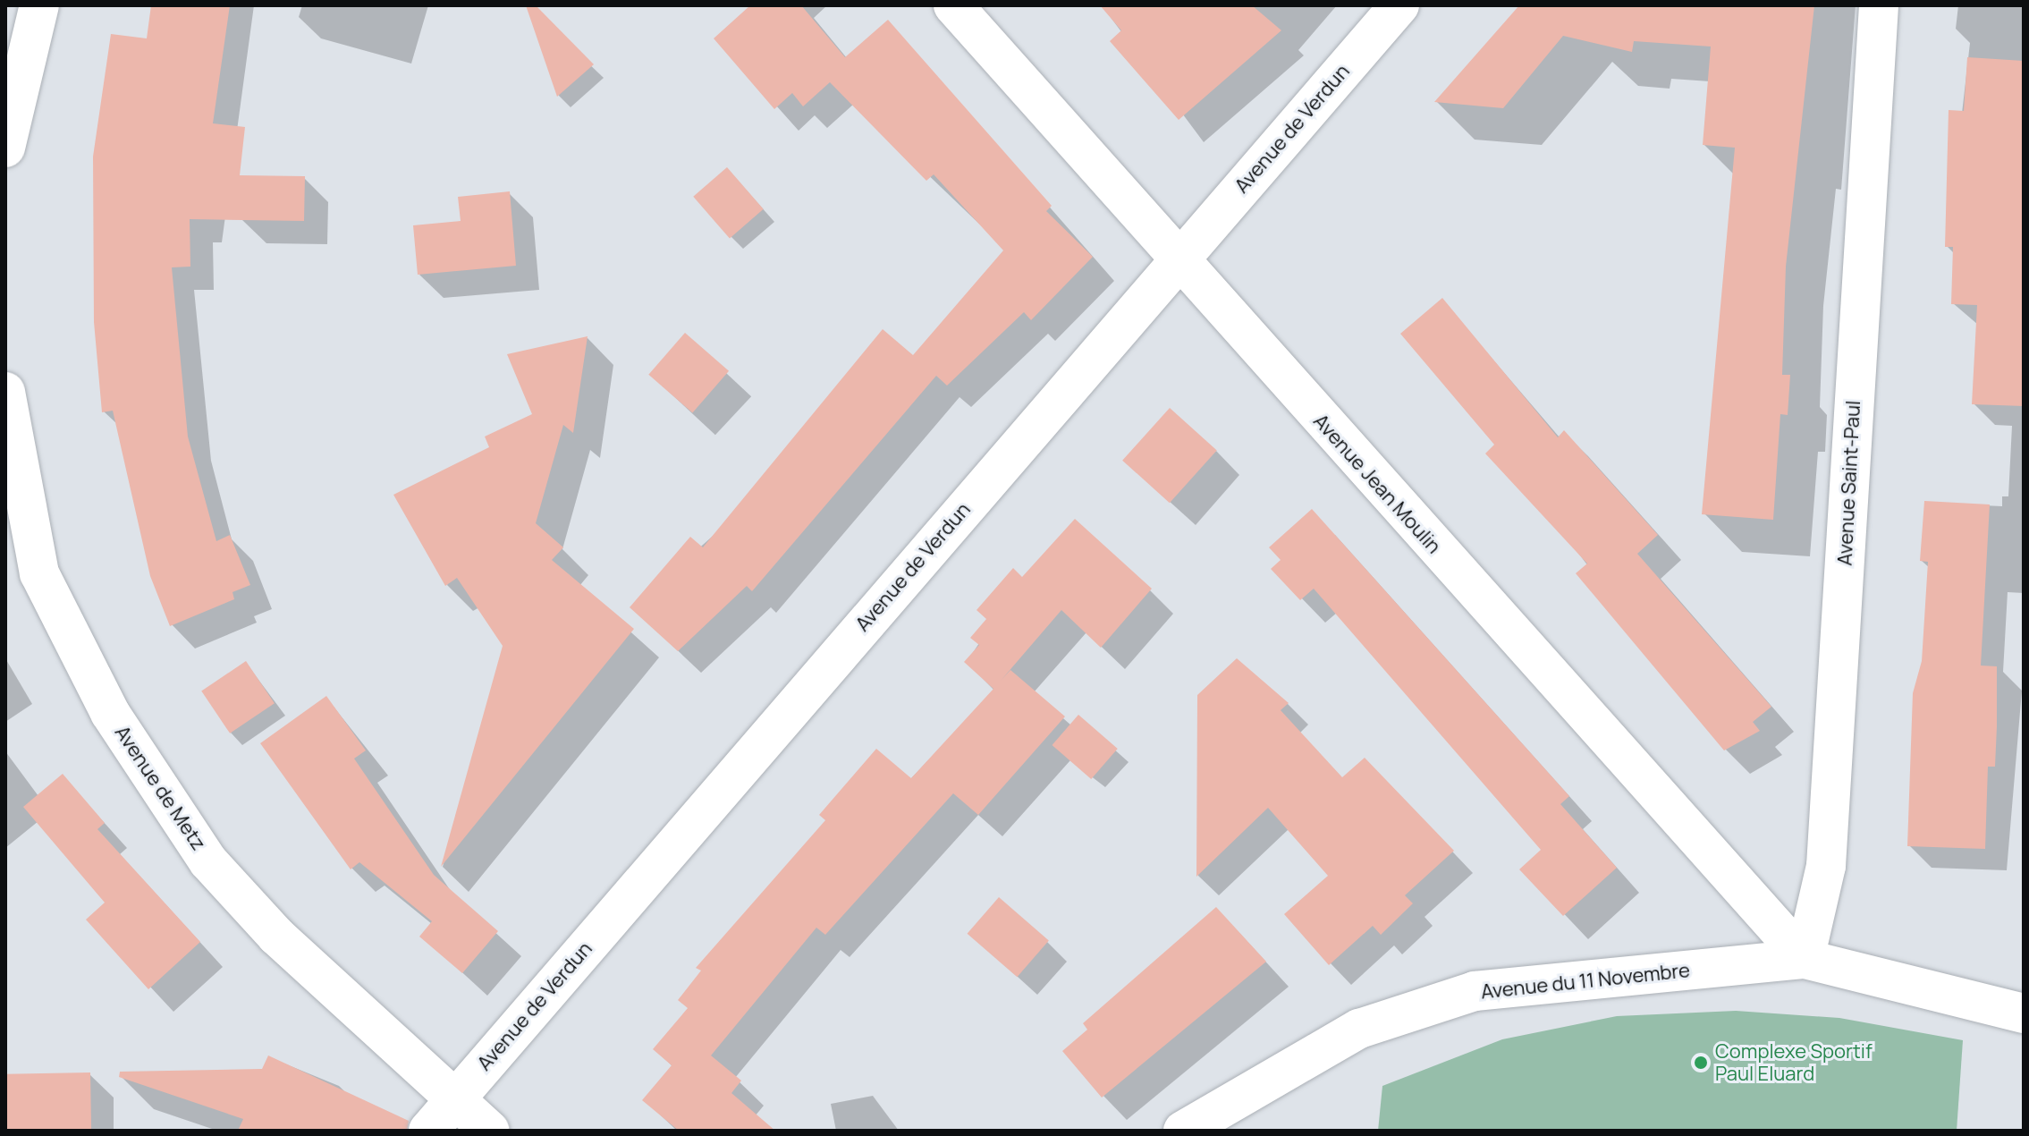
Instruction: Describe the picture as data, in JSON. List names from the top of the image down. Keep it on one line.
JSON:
{"streets":{"street":["Avenue de Verdun","Avenue Saint-Paul","Avenue Jean Moulin","Avenue de Metz","Avenue du 11 Novembre"]},"crossings":[["Avenue de Verdun","Avenue Jean Moulin"],["Avenue de Verdun","Avenue de Metz"],["Avenue Saint-Paul","Avenue Jean Moulin"],["Avenue Saint-Paul","Avenue du 11 Novembre"],["Avenue Jean Moulin","Avenue du 11 Novembre"]],"places":["Complexe Sportif Paul Eluard"]}
